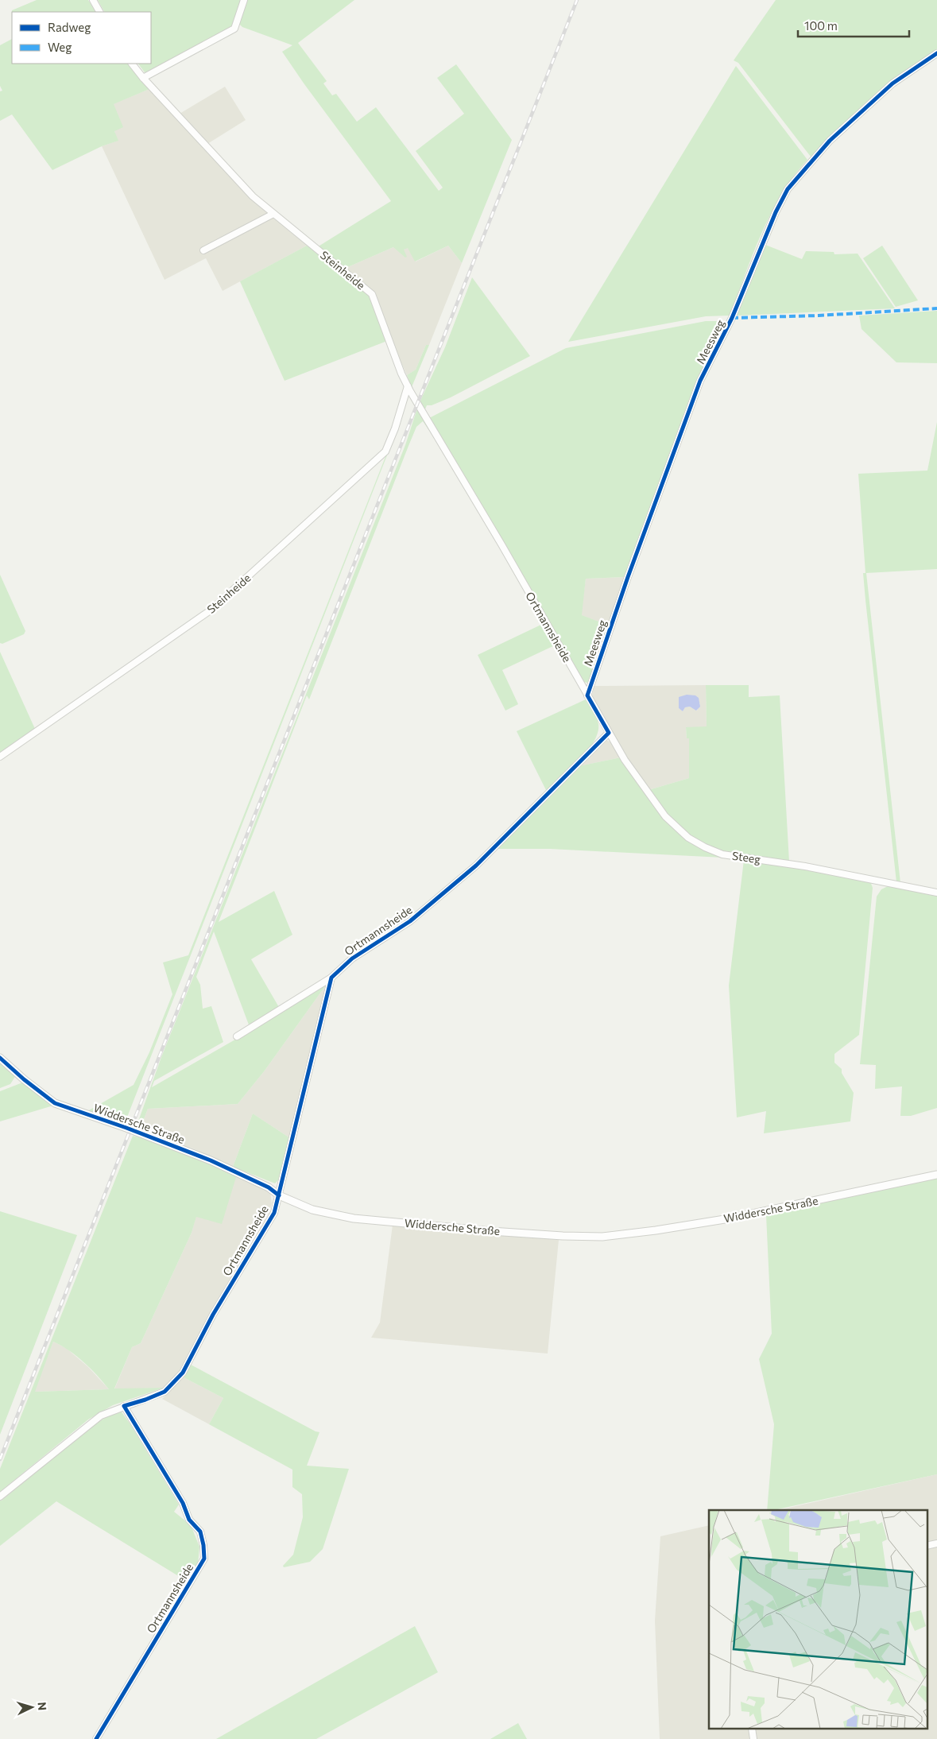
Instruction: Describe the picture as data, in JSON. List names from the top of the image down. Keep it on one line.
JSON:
{"streets":{"street":["Steinheide","Meesweg","Ortmannsheide","Steeg","Widdersche Straße"]},"crossings":[["Steinheide","Ortmannsheide"],["Meesweg","Ortmannsheide"],["Ortmannsheide","Steeg"],["Ortmannsheide","Widdersche Straße"]],"legend":["Radweg","Weg"],"scale_bar":"100 m","north":"right"}
